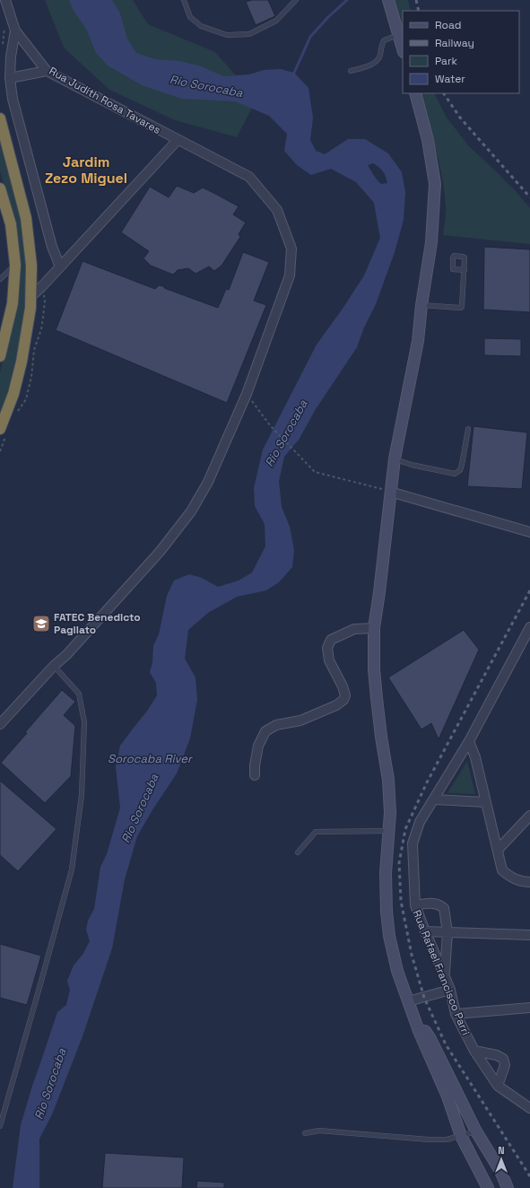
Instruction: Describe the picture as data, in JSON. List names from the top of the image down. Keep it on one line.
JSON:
{"streets":{"street":["Rua Judith Rosa Tavares","Rua Rafael Francisco Parri"]},"districts":["Jardim Zezo Miguel"],"water":["Rio Sorocaba","Sorocaba River"],"places":{"school or university":["FATEC Benedicto Pagliato"]},"legend":["Road","Railway","Park","Water"],"north":"top"}
